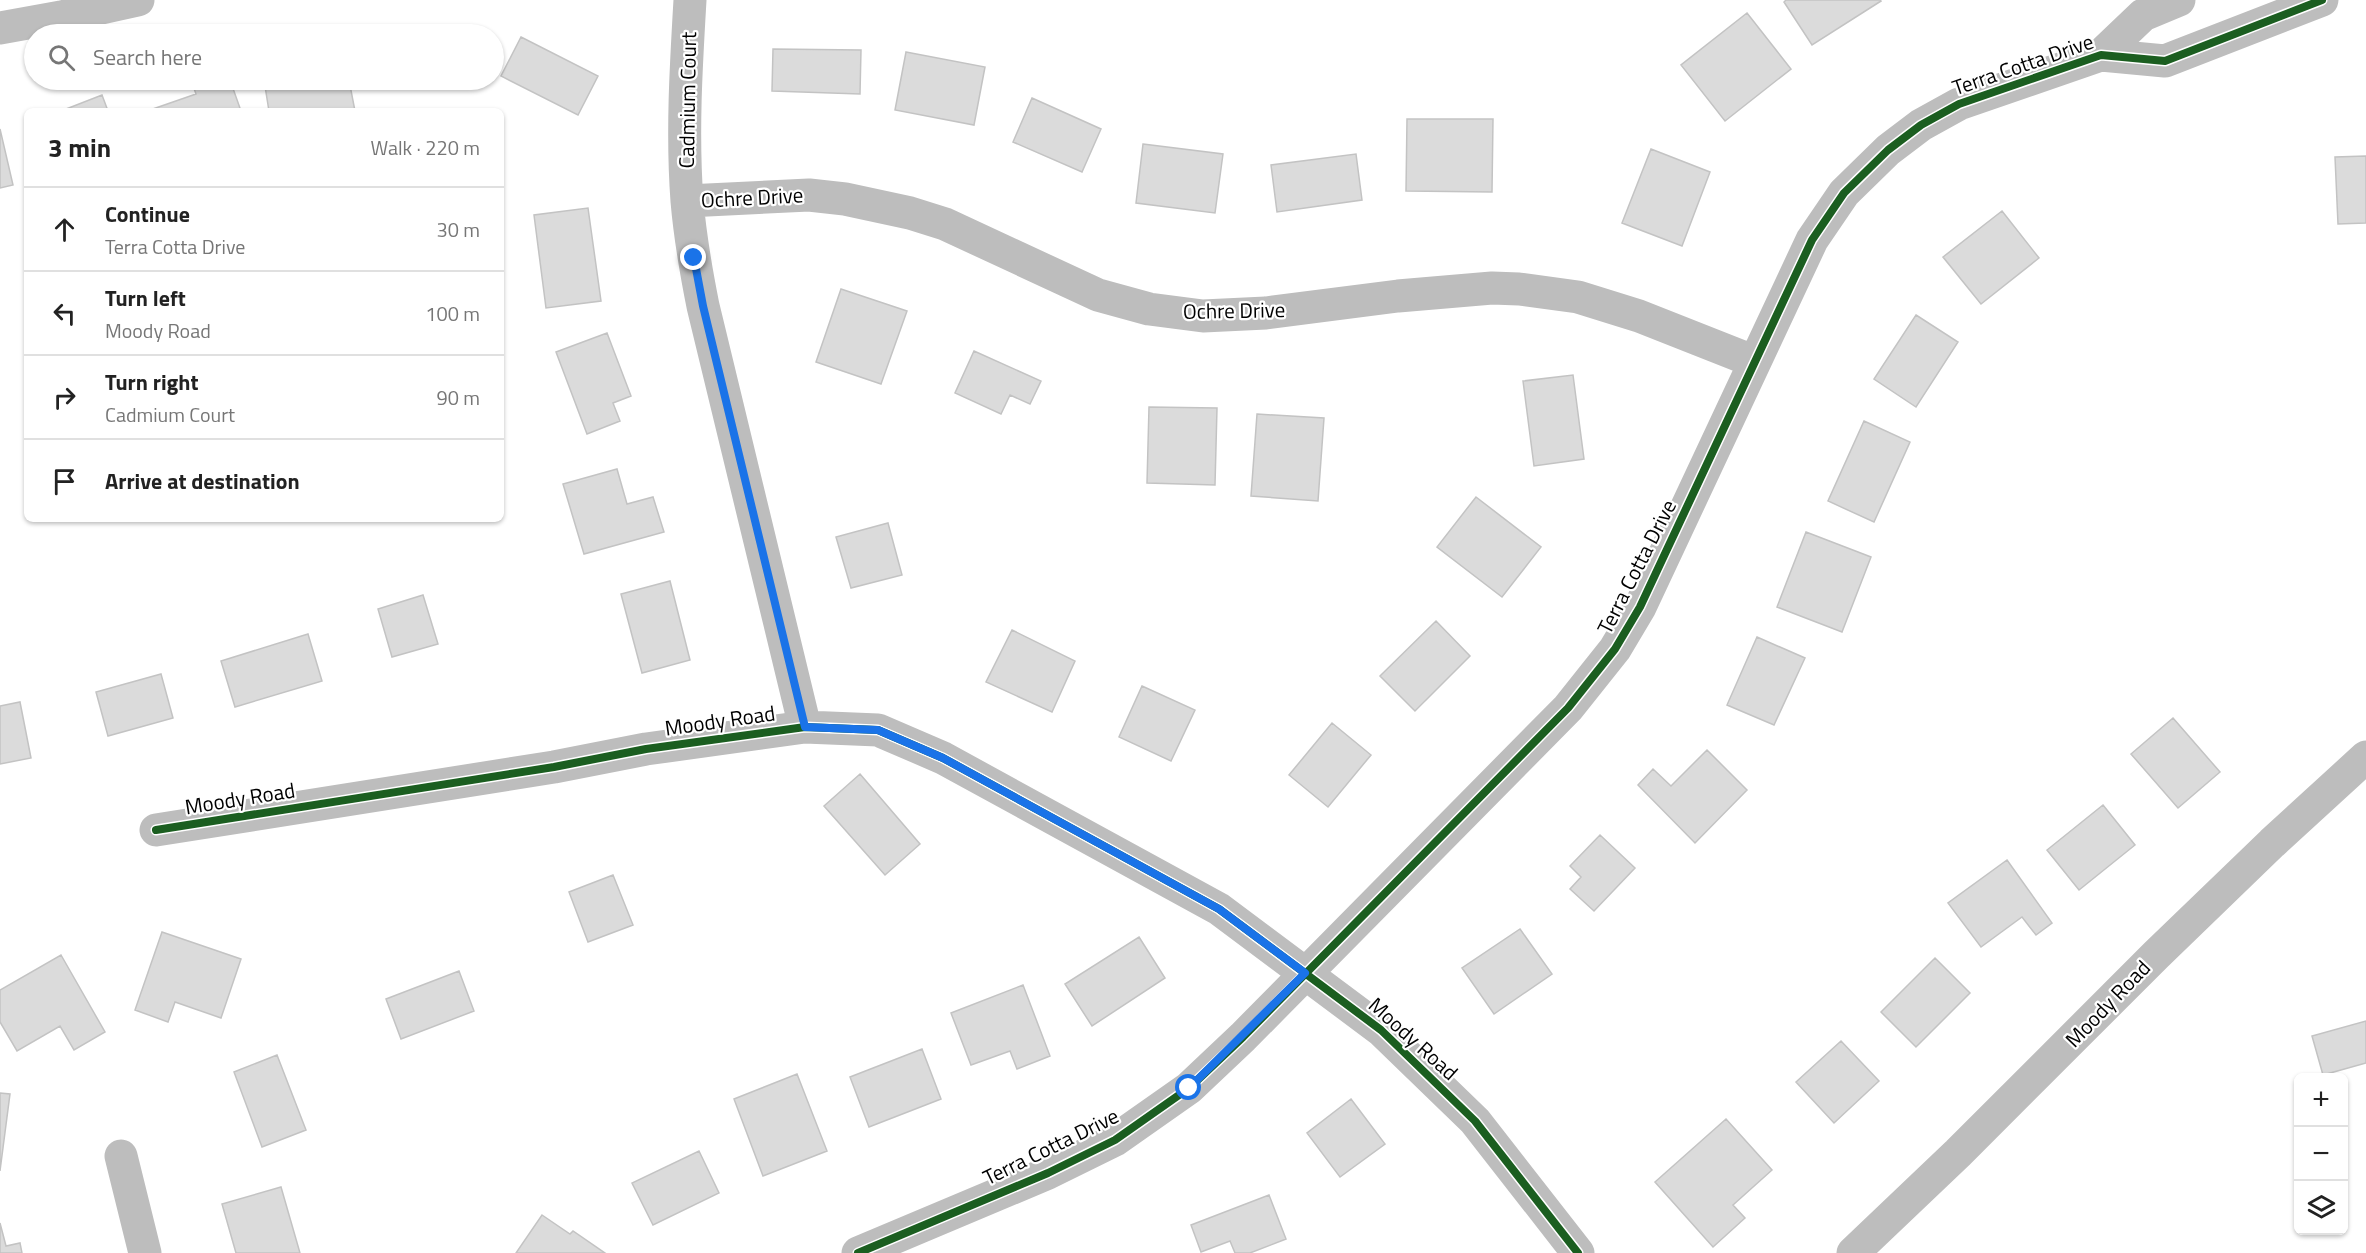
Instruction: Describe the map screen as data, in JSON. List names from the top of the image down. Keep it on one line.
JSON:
{"streets":{"street":["Terra Cotta Drive","Cadmium Court","Ochre Drive","Moody Road"]},"crossings":[["Terra Cotta Drive","Ochre Drive"],["Terra Cotta Drive","Moody Road"],["Cadmium Court","Ochre Drive"],["Cadmium Court","Moody Road"]],"page":{"search":"Search here","heading":["3 min","Walk · 220 m"],"list":[["Continue","Terra Cotta Drive","30 m"],["Turn left","Moody Road","100 m"],["Turn right","Cadmium Court","90 m"],"Arrive at destination"],"map_buttons":["+","−"]}}
